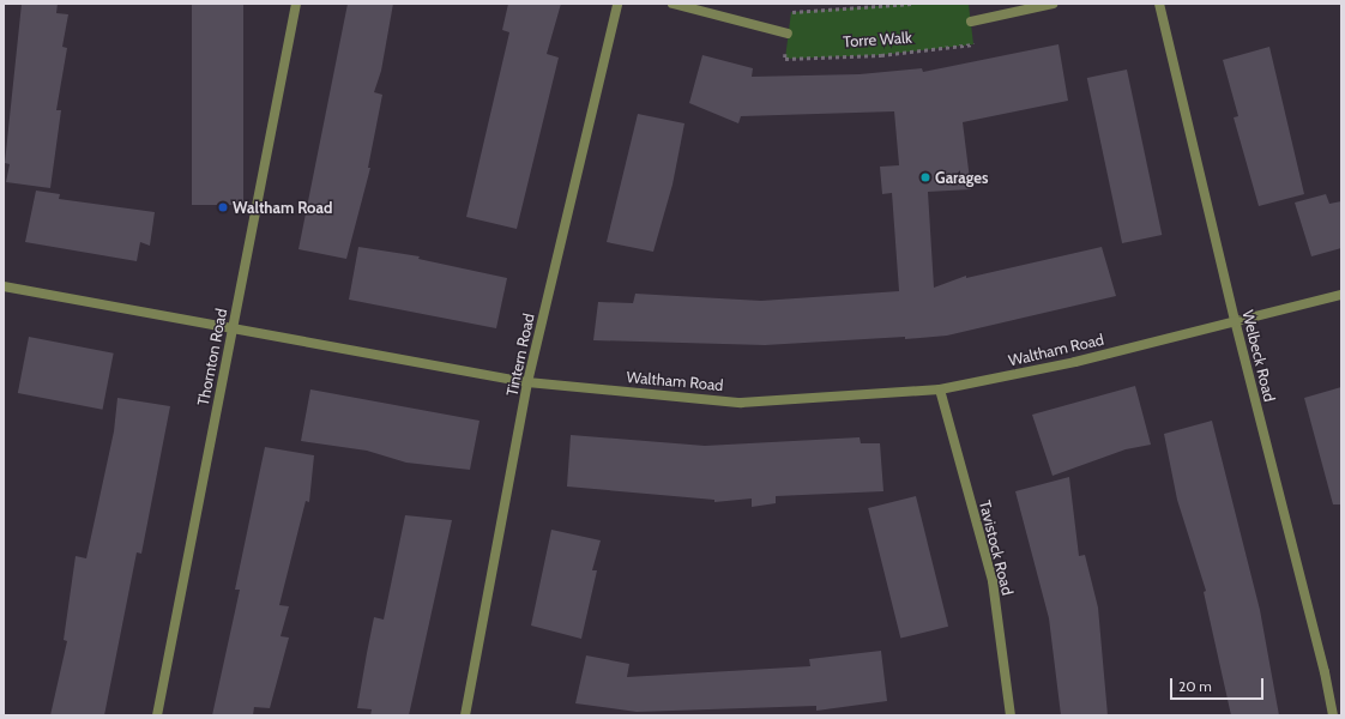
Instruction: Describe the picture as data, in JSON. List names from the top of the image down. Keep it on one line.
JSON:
{"streets":{"street":["Waltham Road","Tintern Road","Welbeck Road","Thornton Road","Tavistock Road"],"path":["Torre Walk"]},"crossings":[["Waltham Road","Tintern Road"],["Waltham Road","Welbeck Road"],["Waltham Road","Thornton Road"],["Waltham Road","Tavistock Road"]],"places":["Garages","Waltham Road"],"scale_bar":"20 m"}
